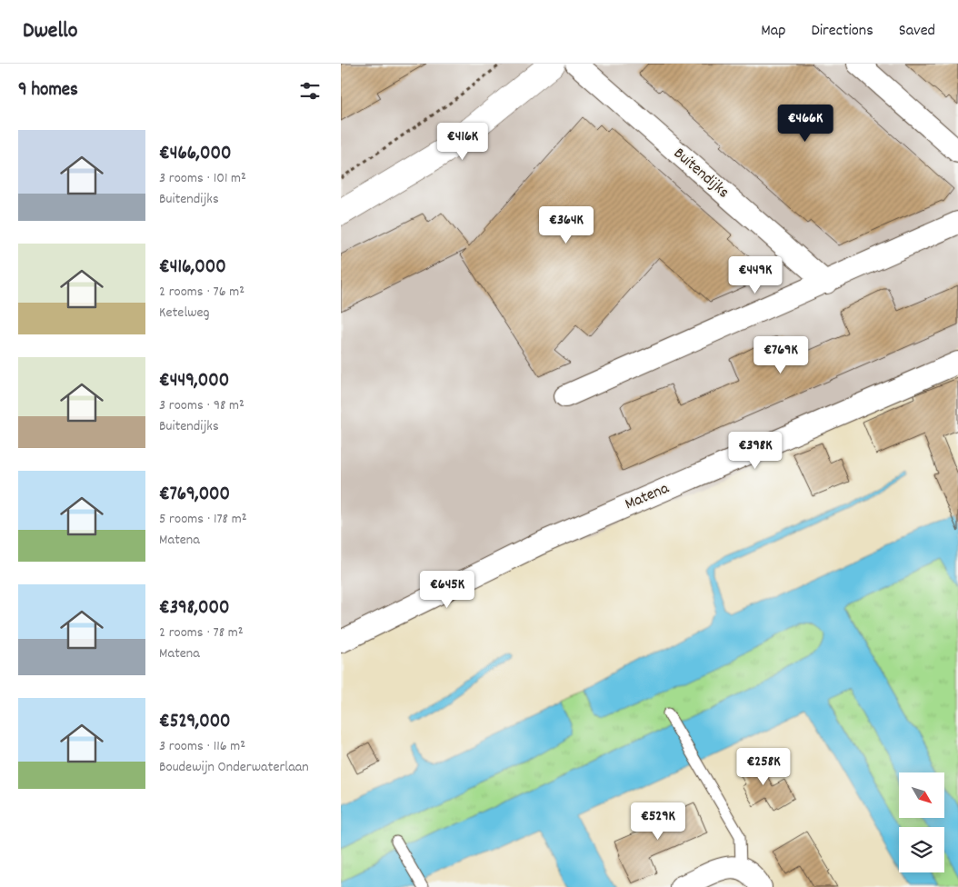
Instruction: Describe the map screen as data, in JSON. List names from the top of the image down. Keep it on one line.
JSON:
{"streets":{"street":["Buitendijks","Matena"]},"north":"bottom right","page":{"header":"Dwello","nav":["Map","Directions","Saved"],"heading":"9 homes","price":["€466K","€416K","€364K","€449K","€769K","€398K","€645K","€258K","€529K"],"list":[{"name":"€466,000","note":"3 rooms · 101 m² · Buitendijks"},{"name":"€416,000","note":"2 rooms · 76 m² · Ketelweg"},{"name":"€449,000","note":"3 rooms · 98 m² · Buitendijks"},{"name":"€769,000","note":"5 rooms · 178 m² · Matena"},{"name":"€398,000","note":"2 rooms · 78 m² · Matena"},{"name":"€529,000","note":"3 rooms · 116 m² · Boudewijn Onderwaterlaan"}]}}
